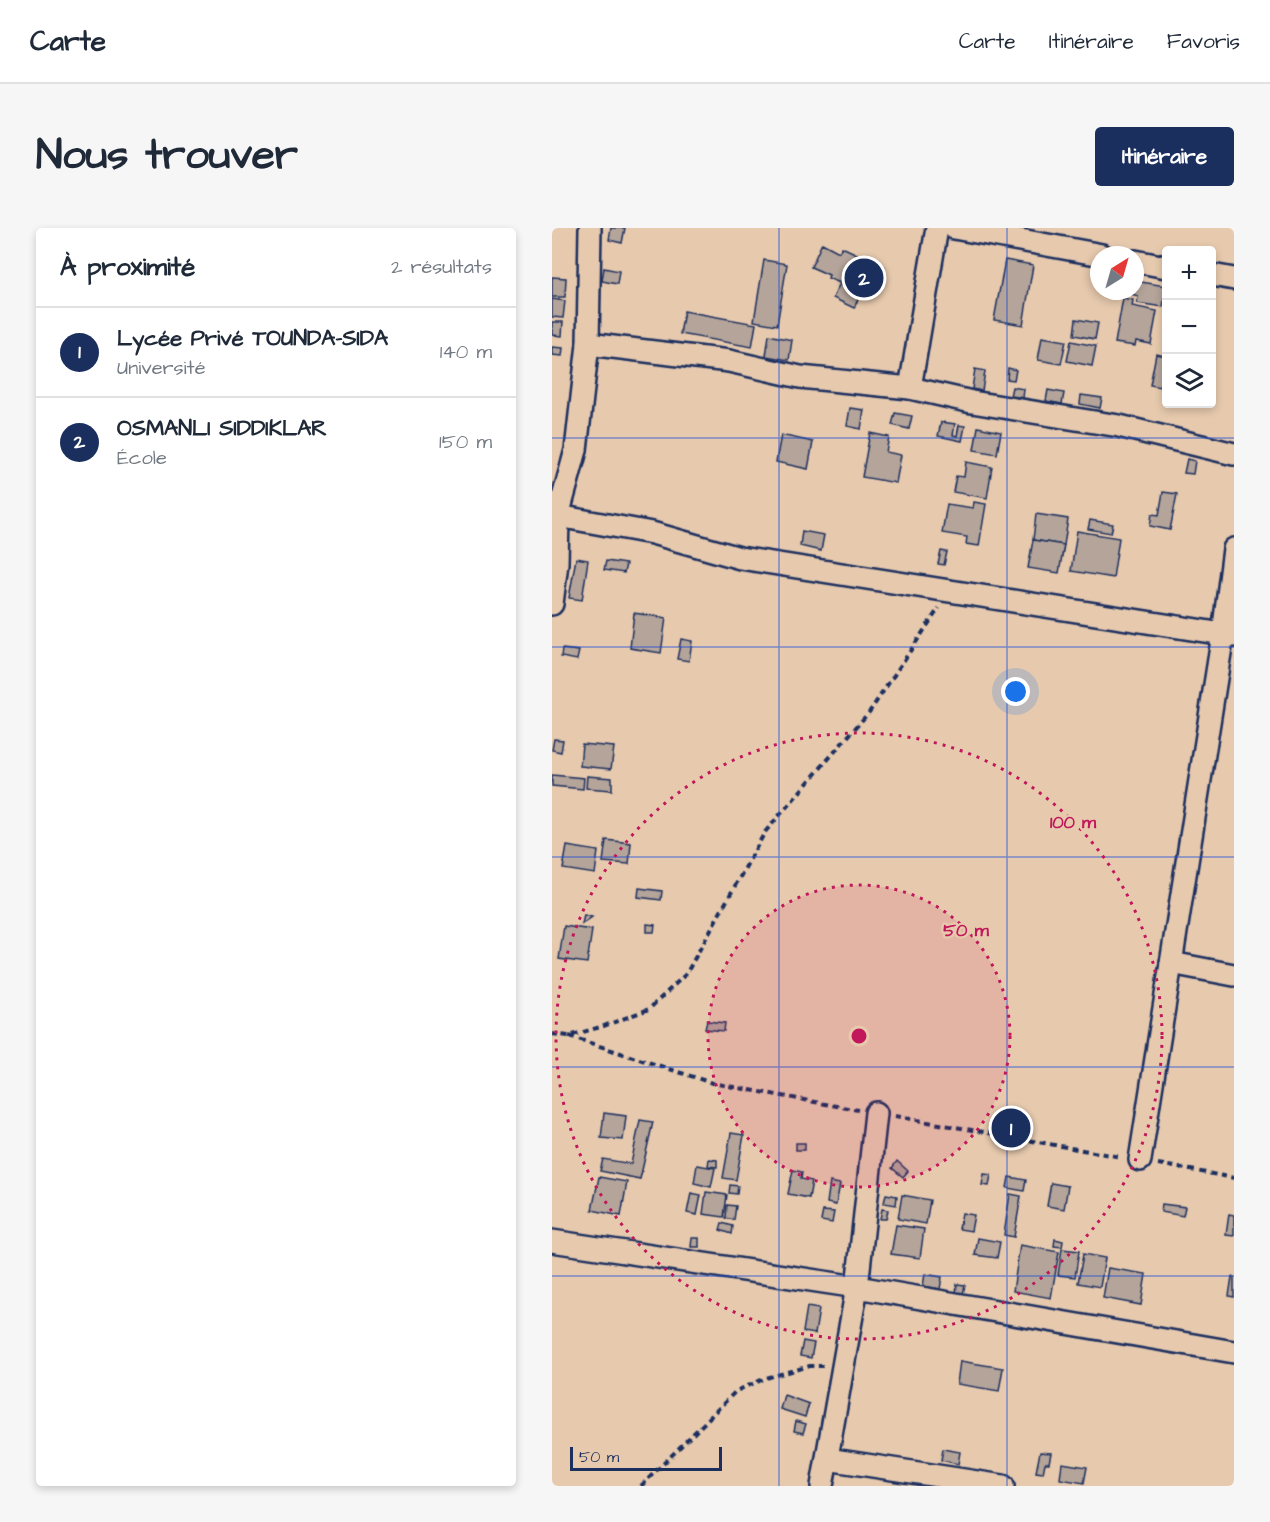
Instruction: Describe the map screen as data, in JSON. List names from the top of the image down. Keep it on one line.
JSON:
{"scale_bar":"50 m","north":"top right","page":{"header":"Carte","nav":["Carte","Itinéraire","Favoris"],"title":"Nous trouver","buttons":"Itinéraire","heading":["À proximité","2 résultats"],"map_buttons":["+","−"],"pins":["2","1"],"list":[{"mark":"1","name":"Lycée Privé TOUNDA-SIDA","note":"Université","value":"140 m"},{"mark":"2","name":"OSMANLI SIDDIKLAR","note":"École","value":"150 m"}],"scale":"50 m"},"rings":["100 m","50 m"]}
